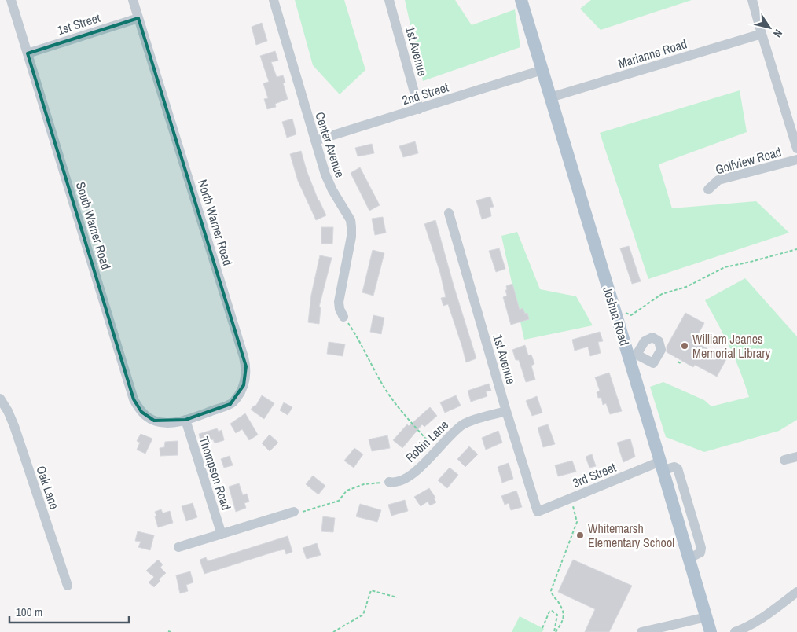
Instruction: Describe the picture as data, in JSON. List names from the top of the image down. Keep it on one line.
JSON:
{"streets":{"main road":["Joshua Road"],"street":["1st Street","1st Avenue","Marianne Road","2nd Street","Center Avenue","Golfview Road","North Warner Road","South Warner Road","Robin Lane","Thompson Road","3rd Street","Oak Lane"]},"crossings":[["1st Street","North Warner Road"],["1st Street","South Warner Road"],["1st Avenue","2nd Street"],["1st Avenue","Robin Lane"],["1st Avenue","3rd Street"],["Marianne Road","Joshua Road"],["2nd Street","Center Avenue"],["2nd Street","Joshua Road"],["North Warner Road","South Warner Road"],["North Warner Road","Thompson Road"],["South Warner Road","Thompson Road"],["Joshua Road","3rd Street"]],"places":["William Jeanes Memorial Library","Whitemarsh Elementary School"],"scale_bar":"100 m","north":"bottom right"}
